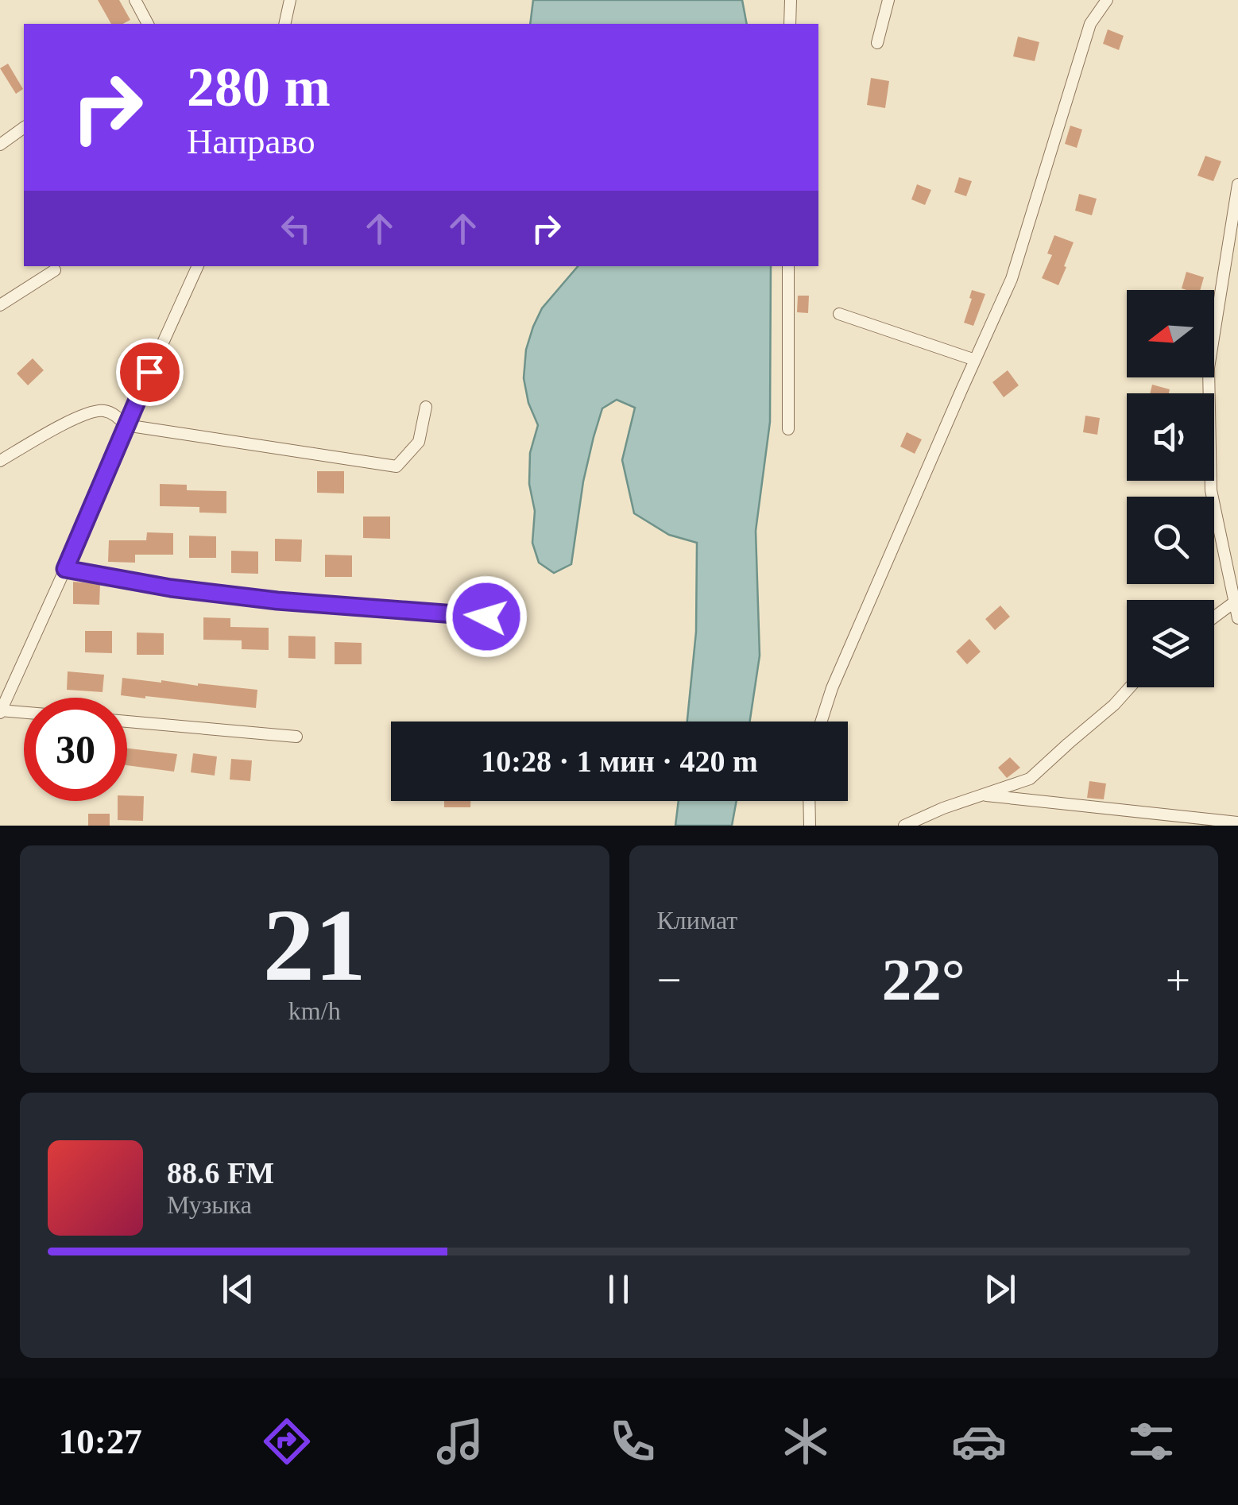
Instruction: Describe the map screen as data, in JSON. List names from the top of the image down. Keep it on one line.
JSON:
{"north":"left","page":{"turn":["280 m","Направо"],"limit":"30","trip":"10:28 · 1 мин · 420 m","tile":[["21","km/h"],"Климат"],"heat":["−","22°","+"],"song":["88.6 FM","Музыка"],"tabs":"10:27"}}
